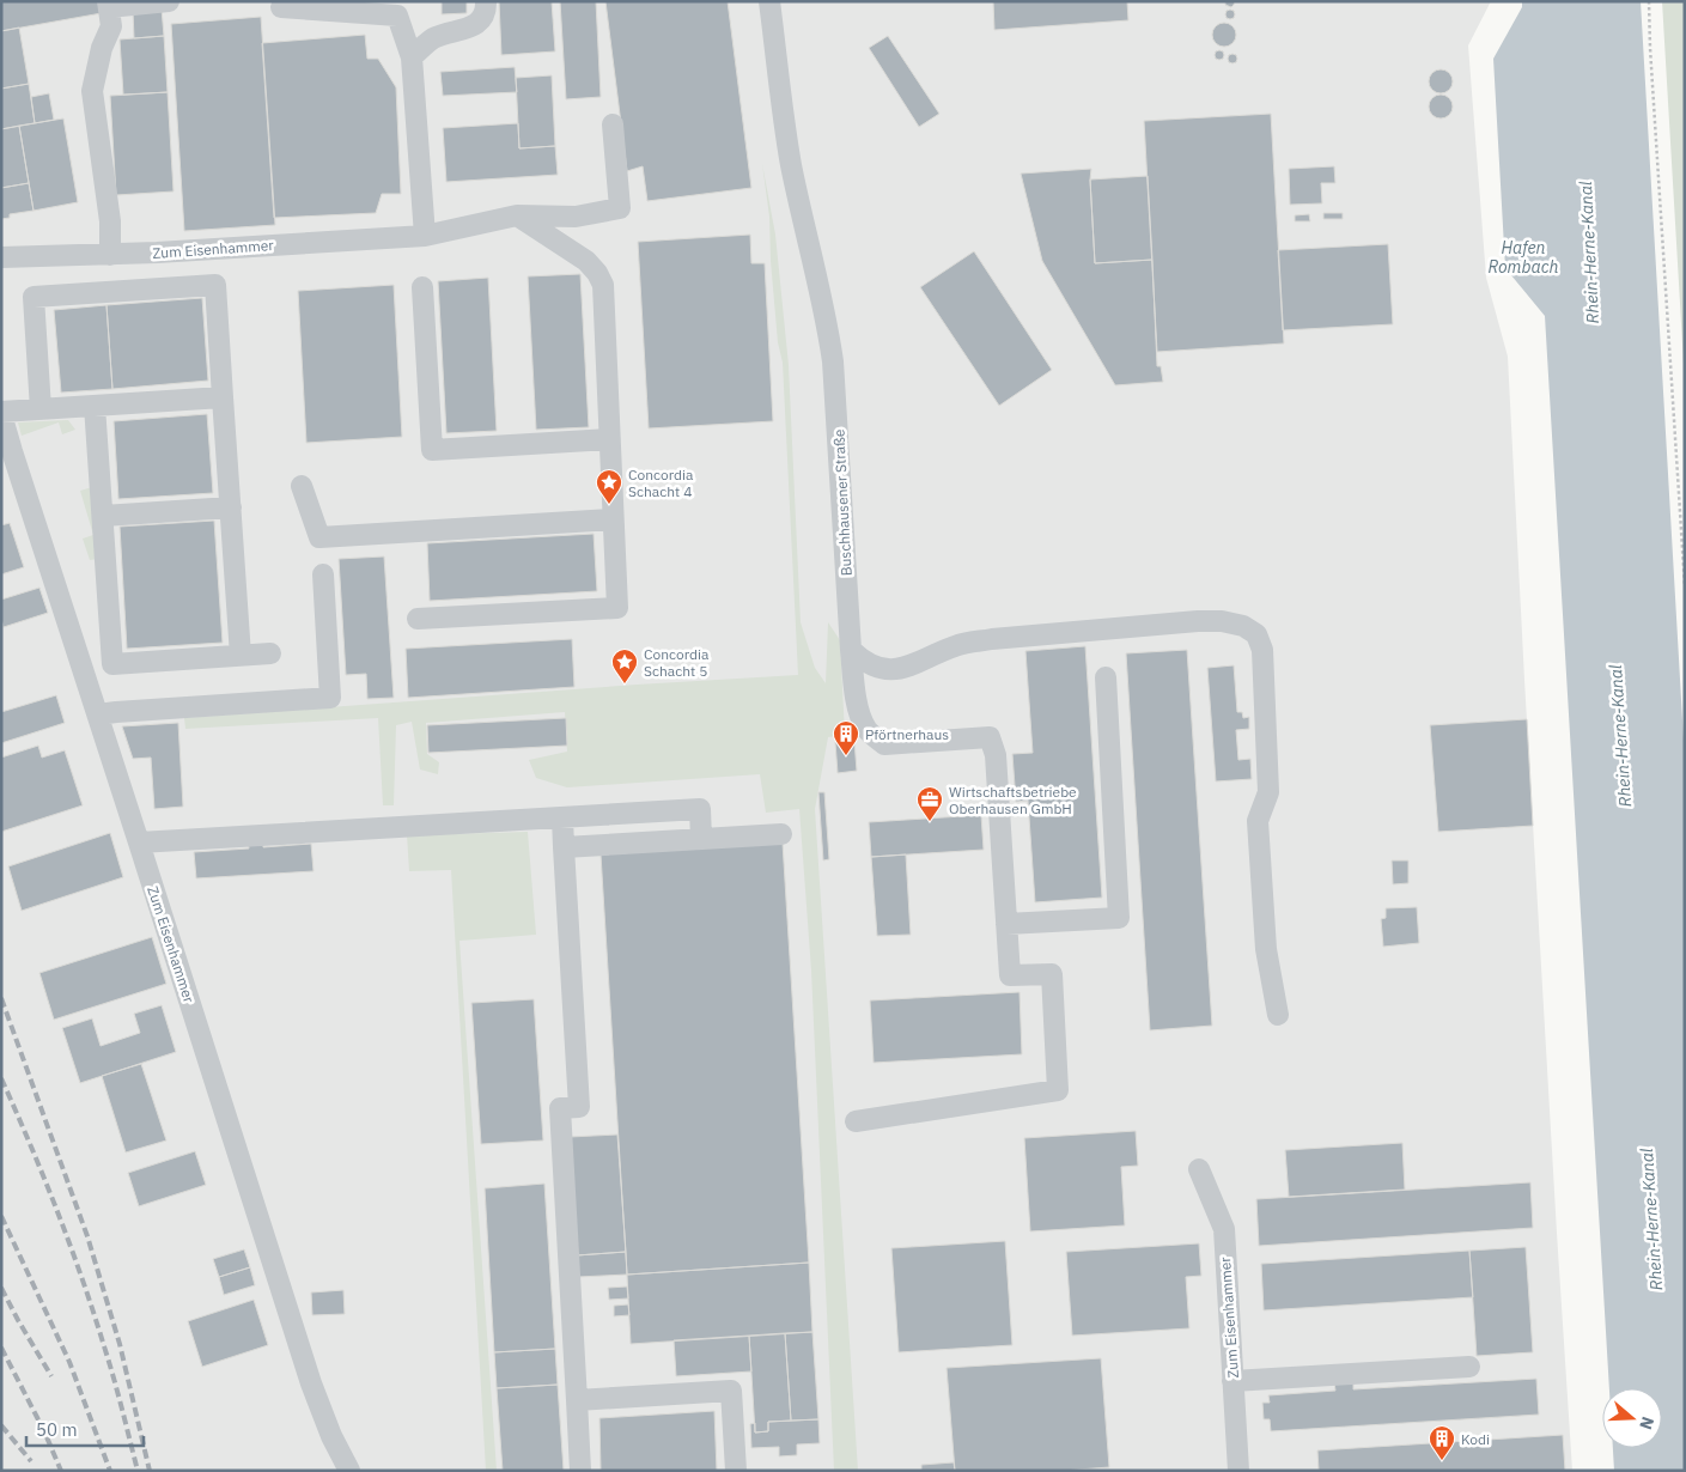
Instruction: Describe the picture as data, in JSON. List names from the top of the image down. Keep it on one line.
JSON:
{"streets":{"street":["Zum Eisenhammer","Buschhausener Straße"]},"water":["Hafen Rombach","Rhein-Herne-Kanal"],"places":{"place":["Concordia Schacht 4","Concordia Schacht 5"],"building":["Pförtnerhaus","Kodi"],"office":["Wirtschaftsbetriebe Oberhausen GmbH"]},"scale_bar":"50 m","north":"right"}
